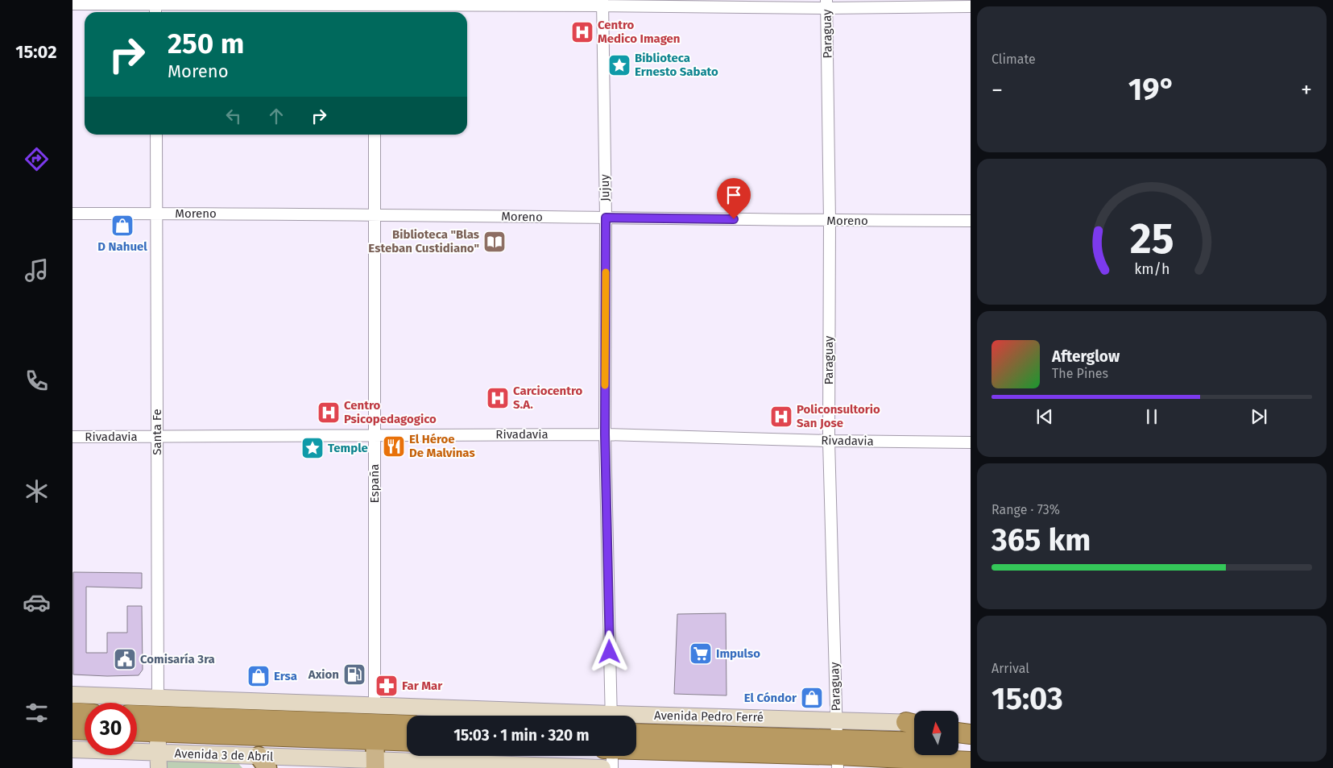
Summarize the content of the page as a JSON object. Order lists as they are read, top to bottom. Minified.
{"streets":{"highway":["Avenida Pedro Ferré","Avenida 3 de Abril"],"main road":["Santa Fe"],"street":["Paraguay","Jujuy","Moreno","Rivadavia","España"]},"crossings":[["Paraguay","Moreno"],["Paraguay","Rivadavia"],["Paraguay","Avenida Pedro Ferré"],["Jujuy","Moreno"],["Jujuy","Rivadavia"],["Moreno","Santa Fe"],["Moreno","España"],["Santa Fe","Rivadavia"],["Santa Fe","Avenida 3 de Abril"],["Rivadavia","España"],["España","Avenida Pedro Ferré"],["España","Avenida 3 de Abril"],["Avenida Pedro Ferré","Avenida 3 de Abril"]],"places":{"hospital":["Centro Medico Imagen","Carciocentro S.A.","Centro Psicopedagogico","Policonsultorio San Jose"],"place":["Biblioteca Ernesto Sabato","Temple"],"shop":["D Nahuel","Ersa","El Cóndor"],"library":["Biblioteca \"Blas Esteban Custidiano\""],"restaurant":["El Héroe De Malvinas"],"supermarket":["Impulso"],"public building":["Comisaría 3ra"],"fuel station":["Axion"],"pharmacy":["Far Mar"]},"north":"top","page":{"tabs":"15:02","tile":["Climate",["Range · 73%","365 km"],["Arrival","15:03"]],"turn":["250 m","Moreno"],"heat":["−","19°","+"],"song":["Afterglow","The Pines"],"limit":"30","trip":"15:03 · 1 min · 320 m","gauge":["25","km/h"]}}
